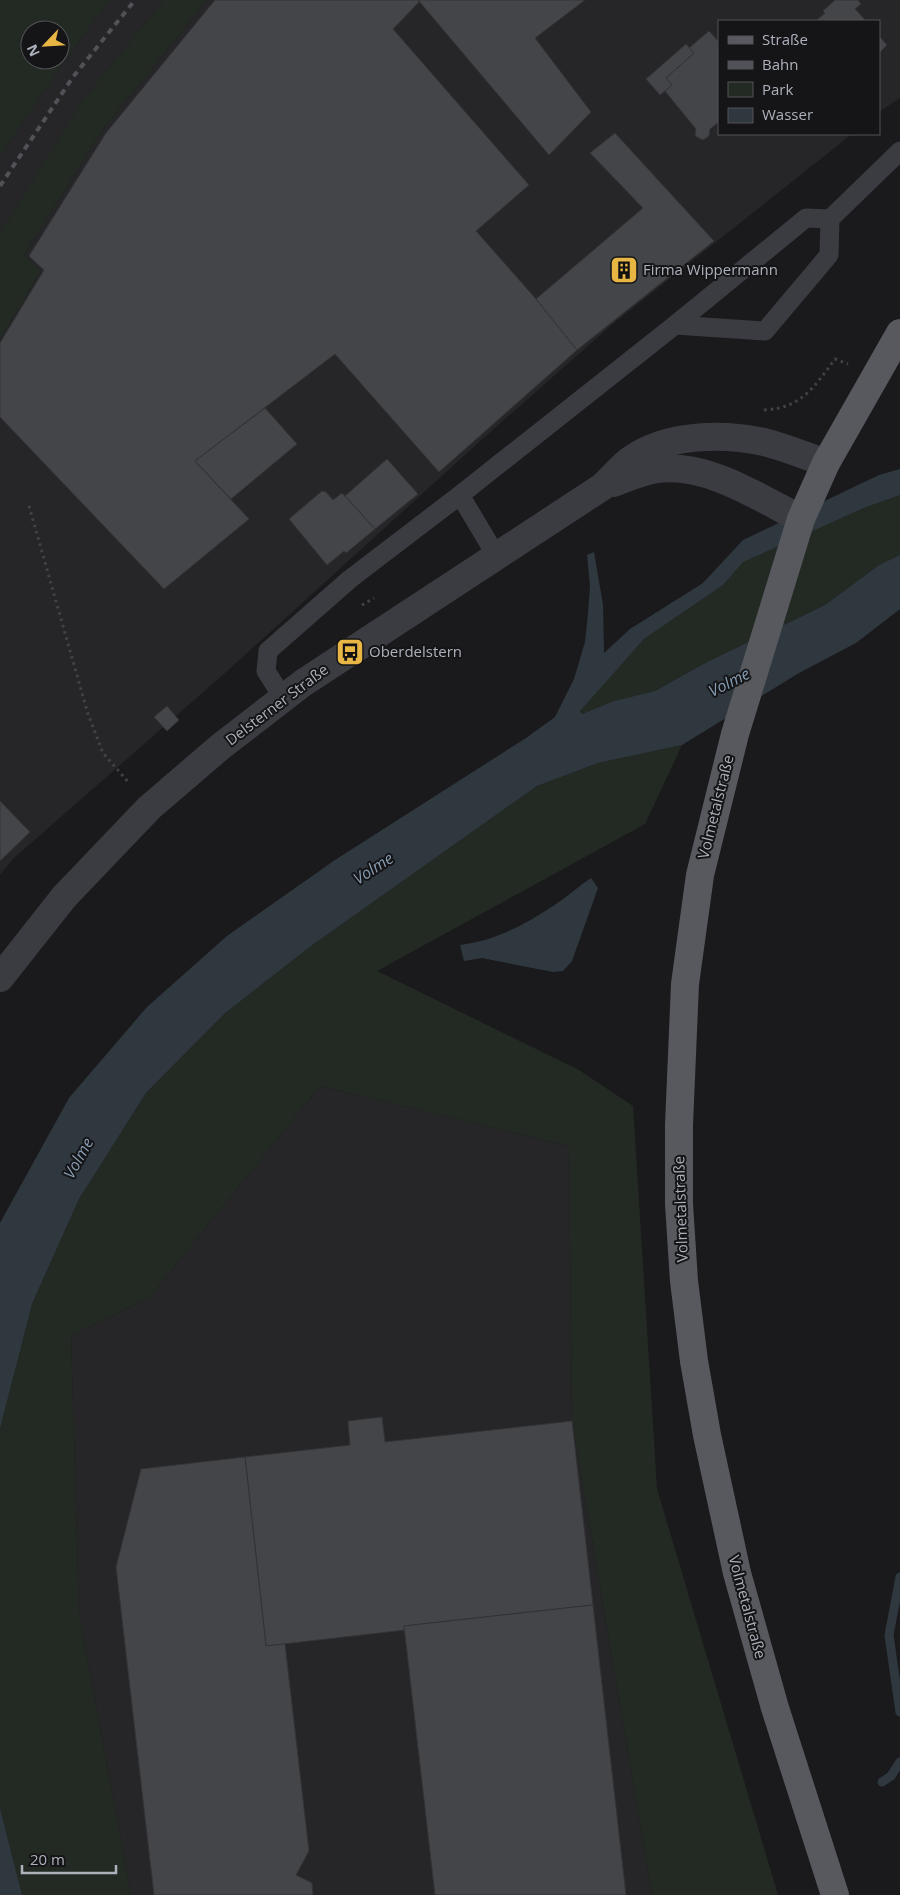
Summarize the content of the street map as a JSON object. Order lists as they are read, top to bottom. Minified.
{"streets":{"main road":["Volmetalstraße"],"street":["Delsterner Straße"]},"crossings":[["Delsterner Straße","Volmetalstraße"]],"water":["Volme"],"places":{"building":["Firma Wippermann"],"bus stop":["Oberdelstern"]},"legend":["Straße","Bahn","Park","Wasser"],"scale_bar":"20 m","north":"bottom left"}
